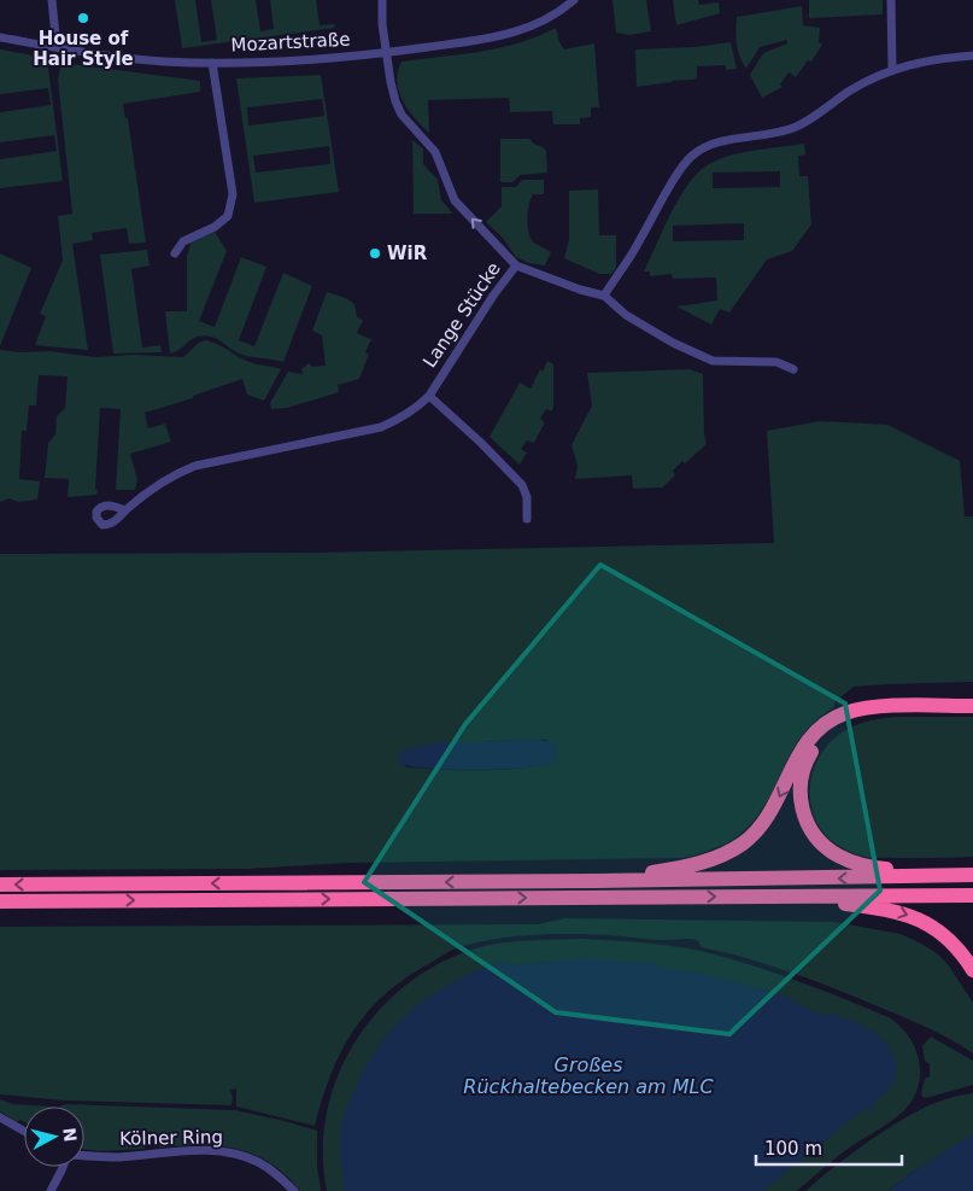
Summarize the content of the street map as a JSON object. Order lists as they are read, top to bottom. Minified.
{"streets":{"street":["Mozartstraße","Lange Stücke","Kölner Ring"]},"water":["Großes Rückhaltebecken am MLC"],"places":["House of Hair Style","WiR"],"scale_bar":"100 m","north":"right"}
